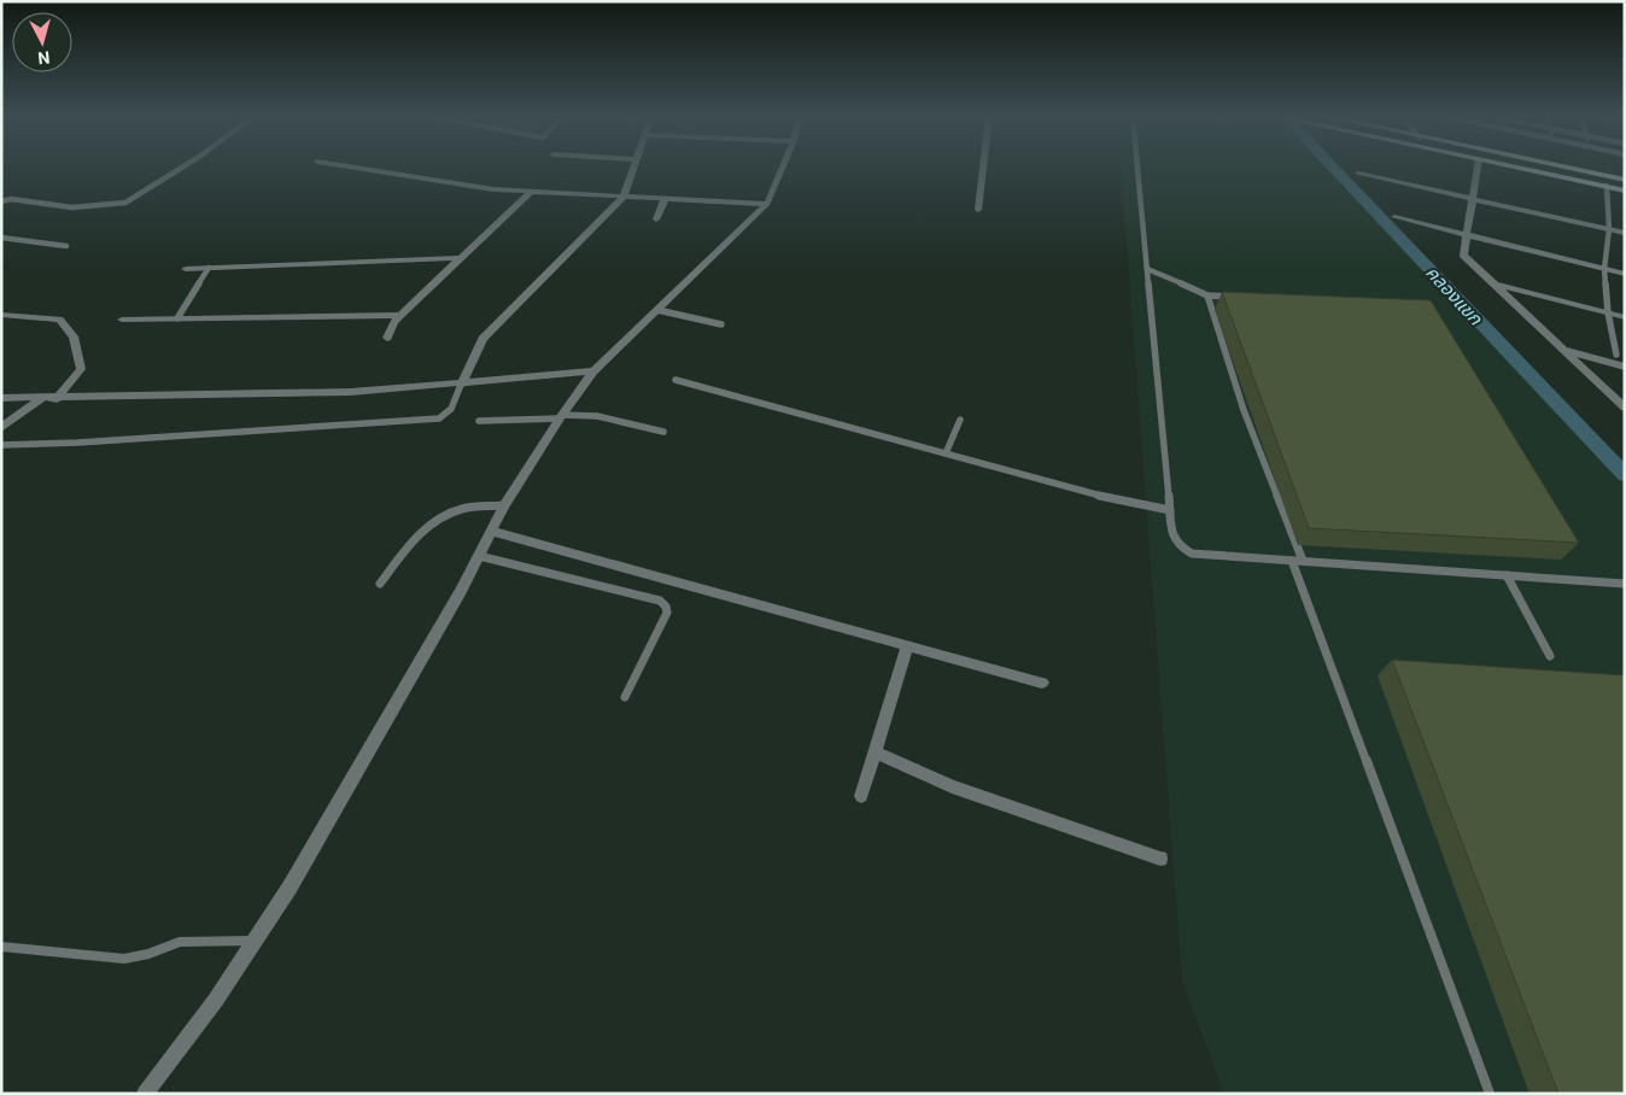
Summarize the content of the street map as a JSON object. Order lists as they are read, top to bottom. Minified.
{"water":["คลองแขก"],"north":"bottom"}
